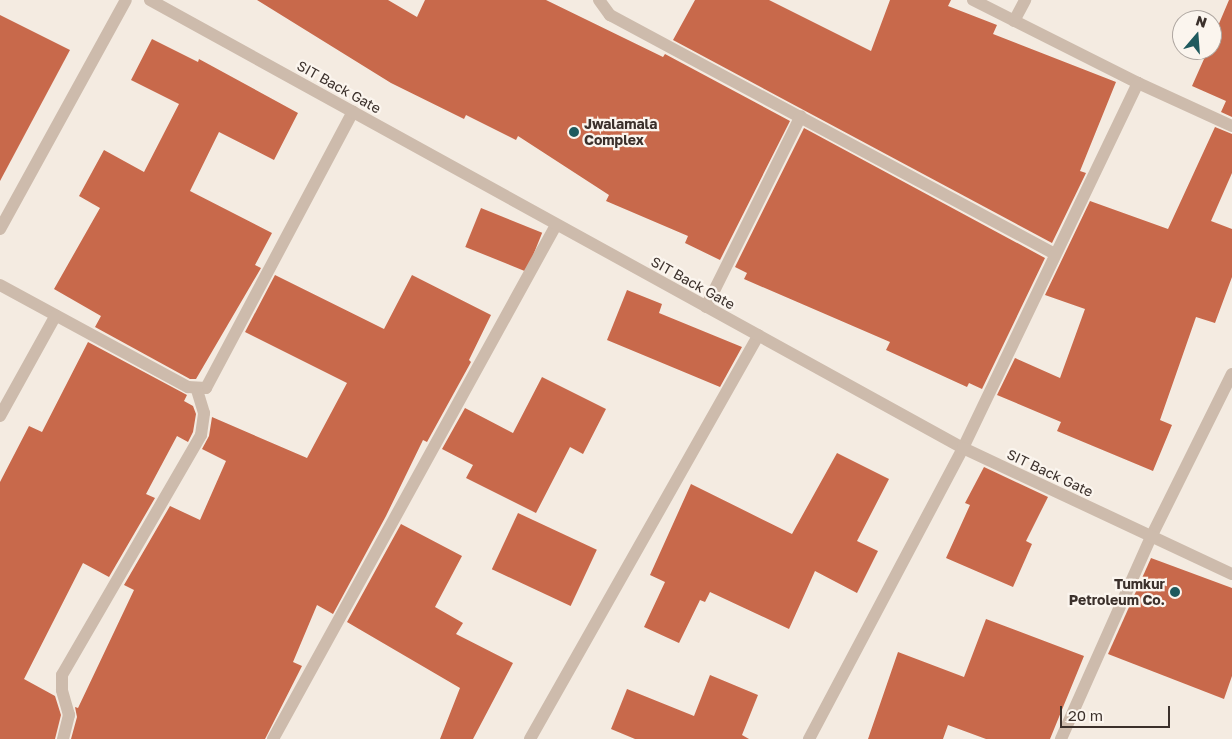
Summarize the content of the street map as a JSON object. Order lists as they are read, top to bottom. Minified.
{"streets":{"street":["SIT Back Gate"]},"places":["Jwalamala Complex","Tumkur Petroleum Co."],"scale_bar":"20 m","north":"top"}
